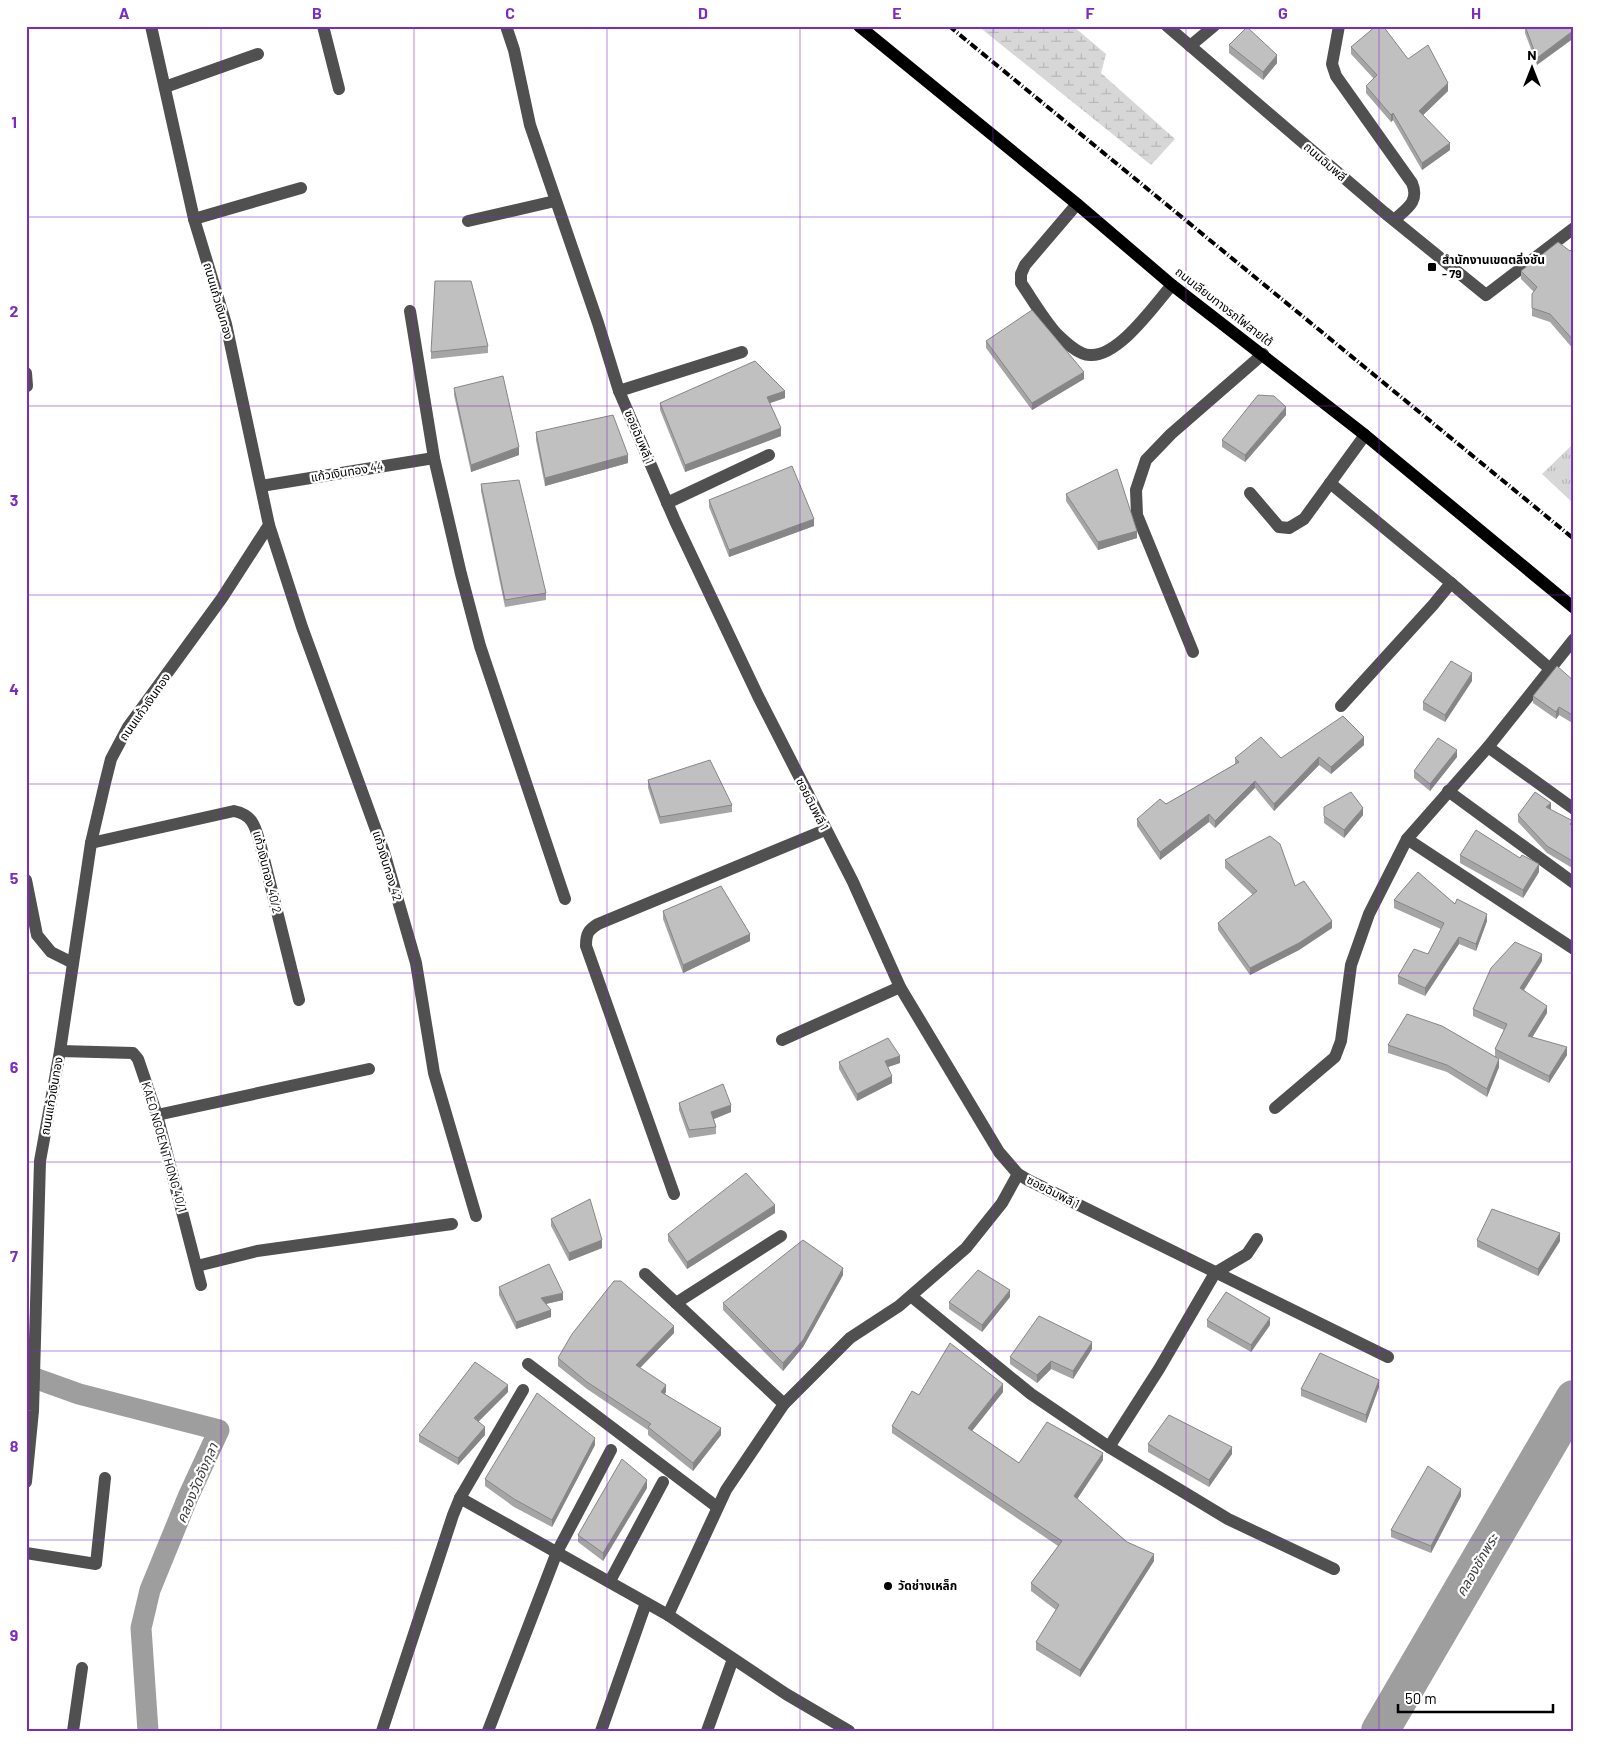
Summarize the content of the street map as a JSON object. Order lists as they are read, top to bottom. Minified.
{"streets":{"main road":["ถนนเลียบทางรถไฟสายใต้"],"street":["ถนนฉิมพลี","ถนนแก้วเงินทอง","ซอยฉิมพลี 1","แก้วเงินทอง 44","แก้วเงินทอง 42","แก้วเงินทอง 40/2","KAEO NGOEN THONG 40/1"]},"crossings":[["ถนนแก้วเงินทอง","แก้วเงินทอง 44"],["ถนนแก้วเงินทอง","แก้วเงินทอง 42"],["ถนนแก้วเงินทอง","แก้วเงินทอง 40/2"],["ถนนแก้วเงินทอง","KAEO NGOEN THONG 40/1"]],"water":["คลองวัดอังกุลา","คลองชักพระ"],"places":{"transit":["สำนักงานเขตตลิ่งชัน - 79"],"other":["วัดช่างเหล็ก"]},"scale_bar":"50 m","north":"top","grid":{"columns":["A","B","C","D","E","F","G","H"],"rows":["1","2","3","4","5","6","7","8","9"]}}
